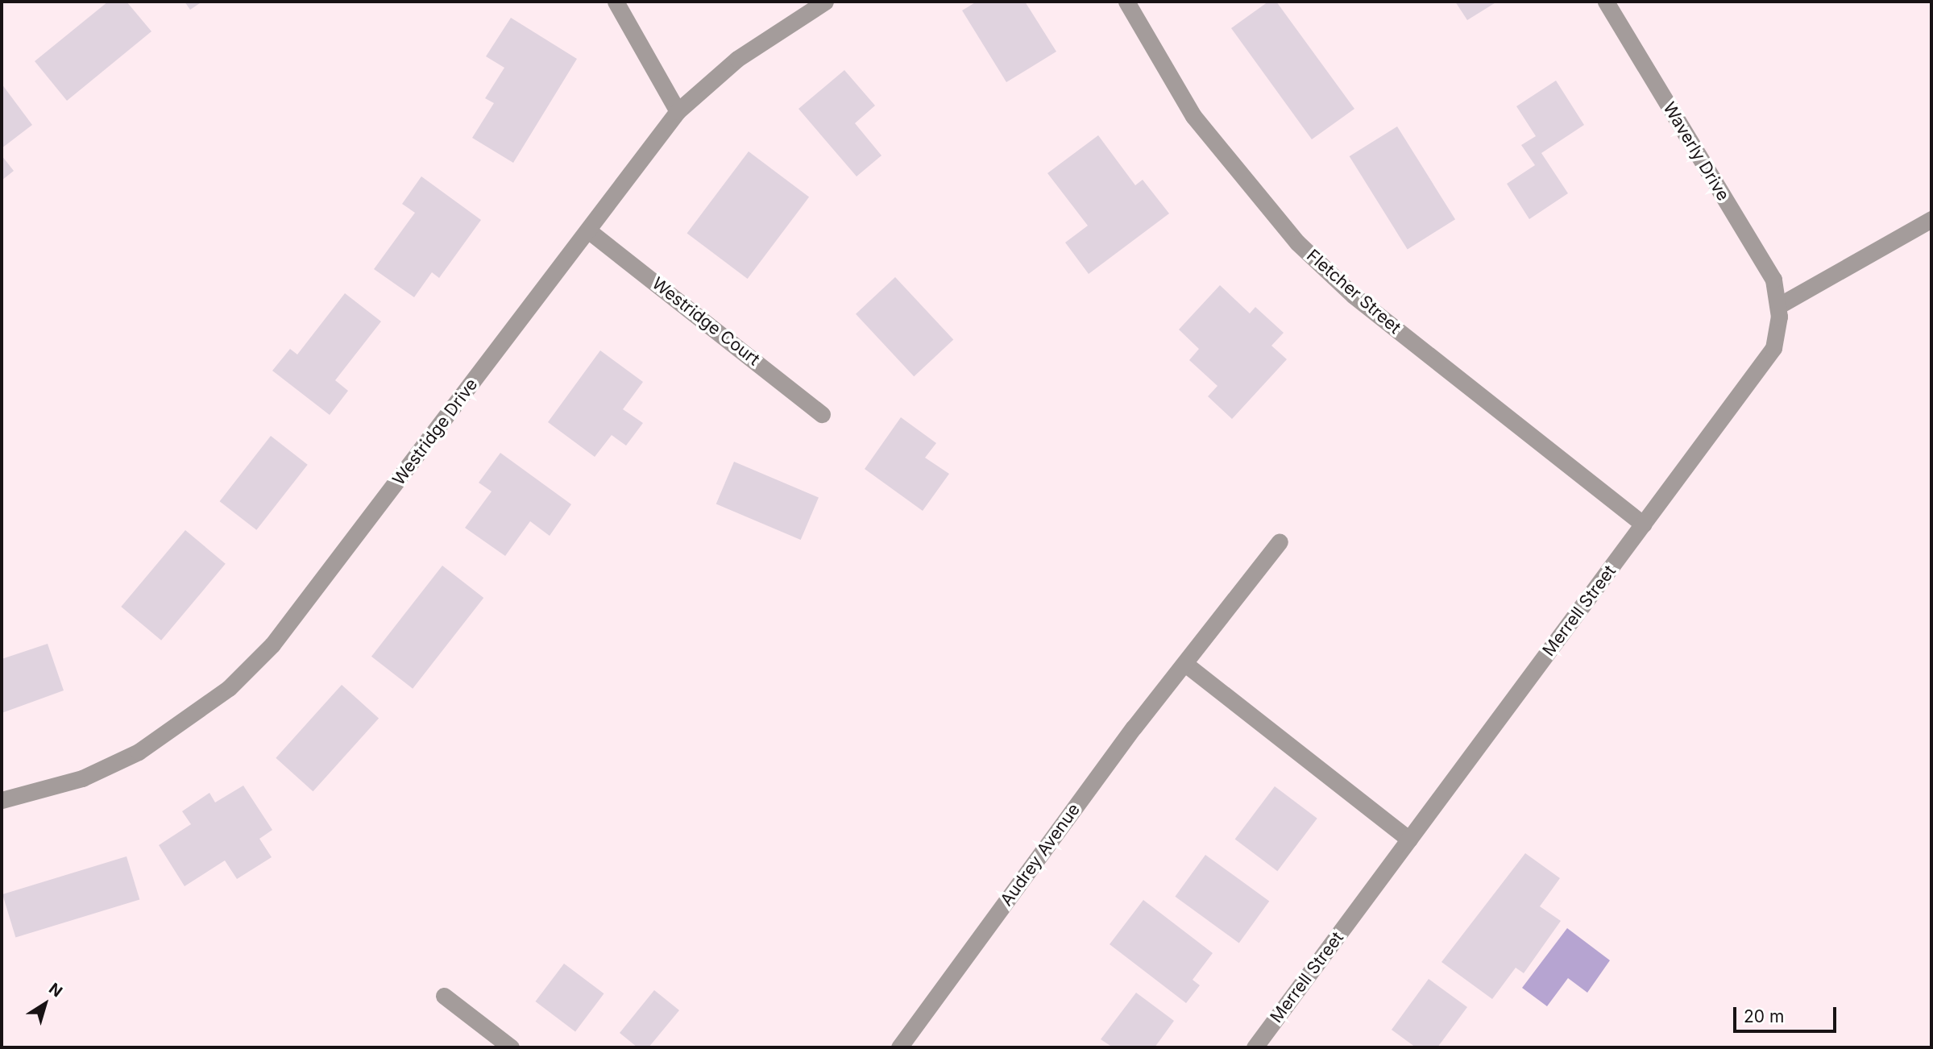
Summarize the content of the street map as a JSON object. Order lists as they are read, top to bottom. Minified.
{"streets":{"street":["Waverly Drive","Fletcher Street","Westridge Court","Westridge Drive","Merrell Street","Audrey Avenue"]},"crossings":[["Waverly Drive","Merrell Street"],["Fletcher Street","Merrell Street"],["Westridge Court","Westridge Drive"]],"scale_bar":"20 m","north":"top right"}
